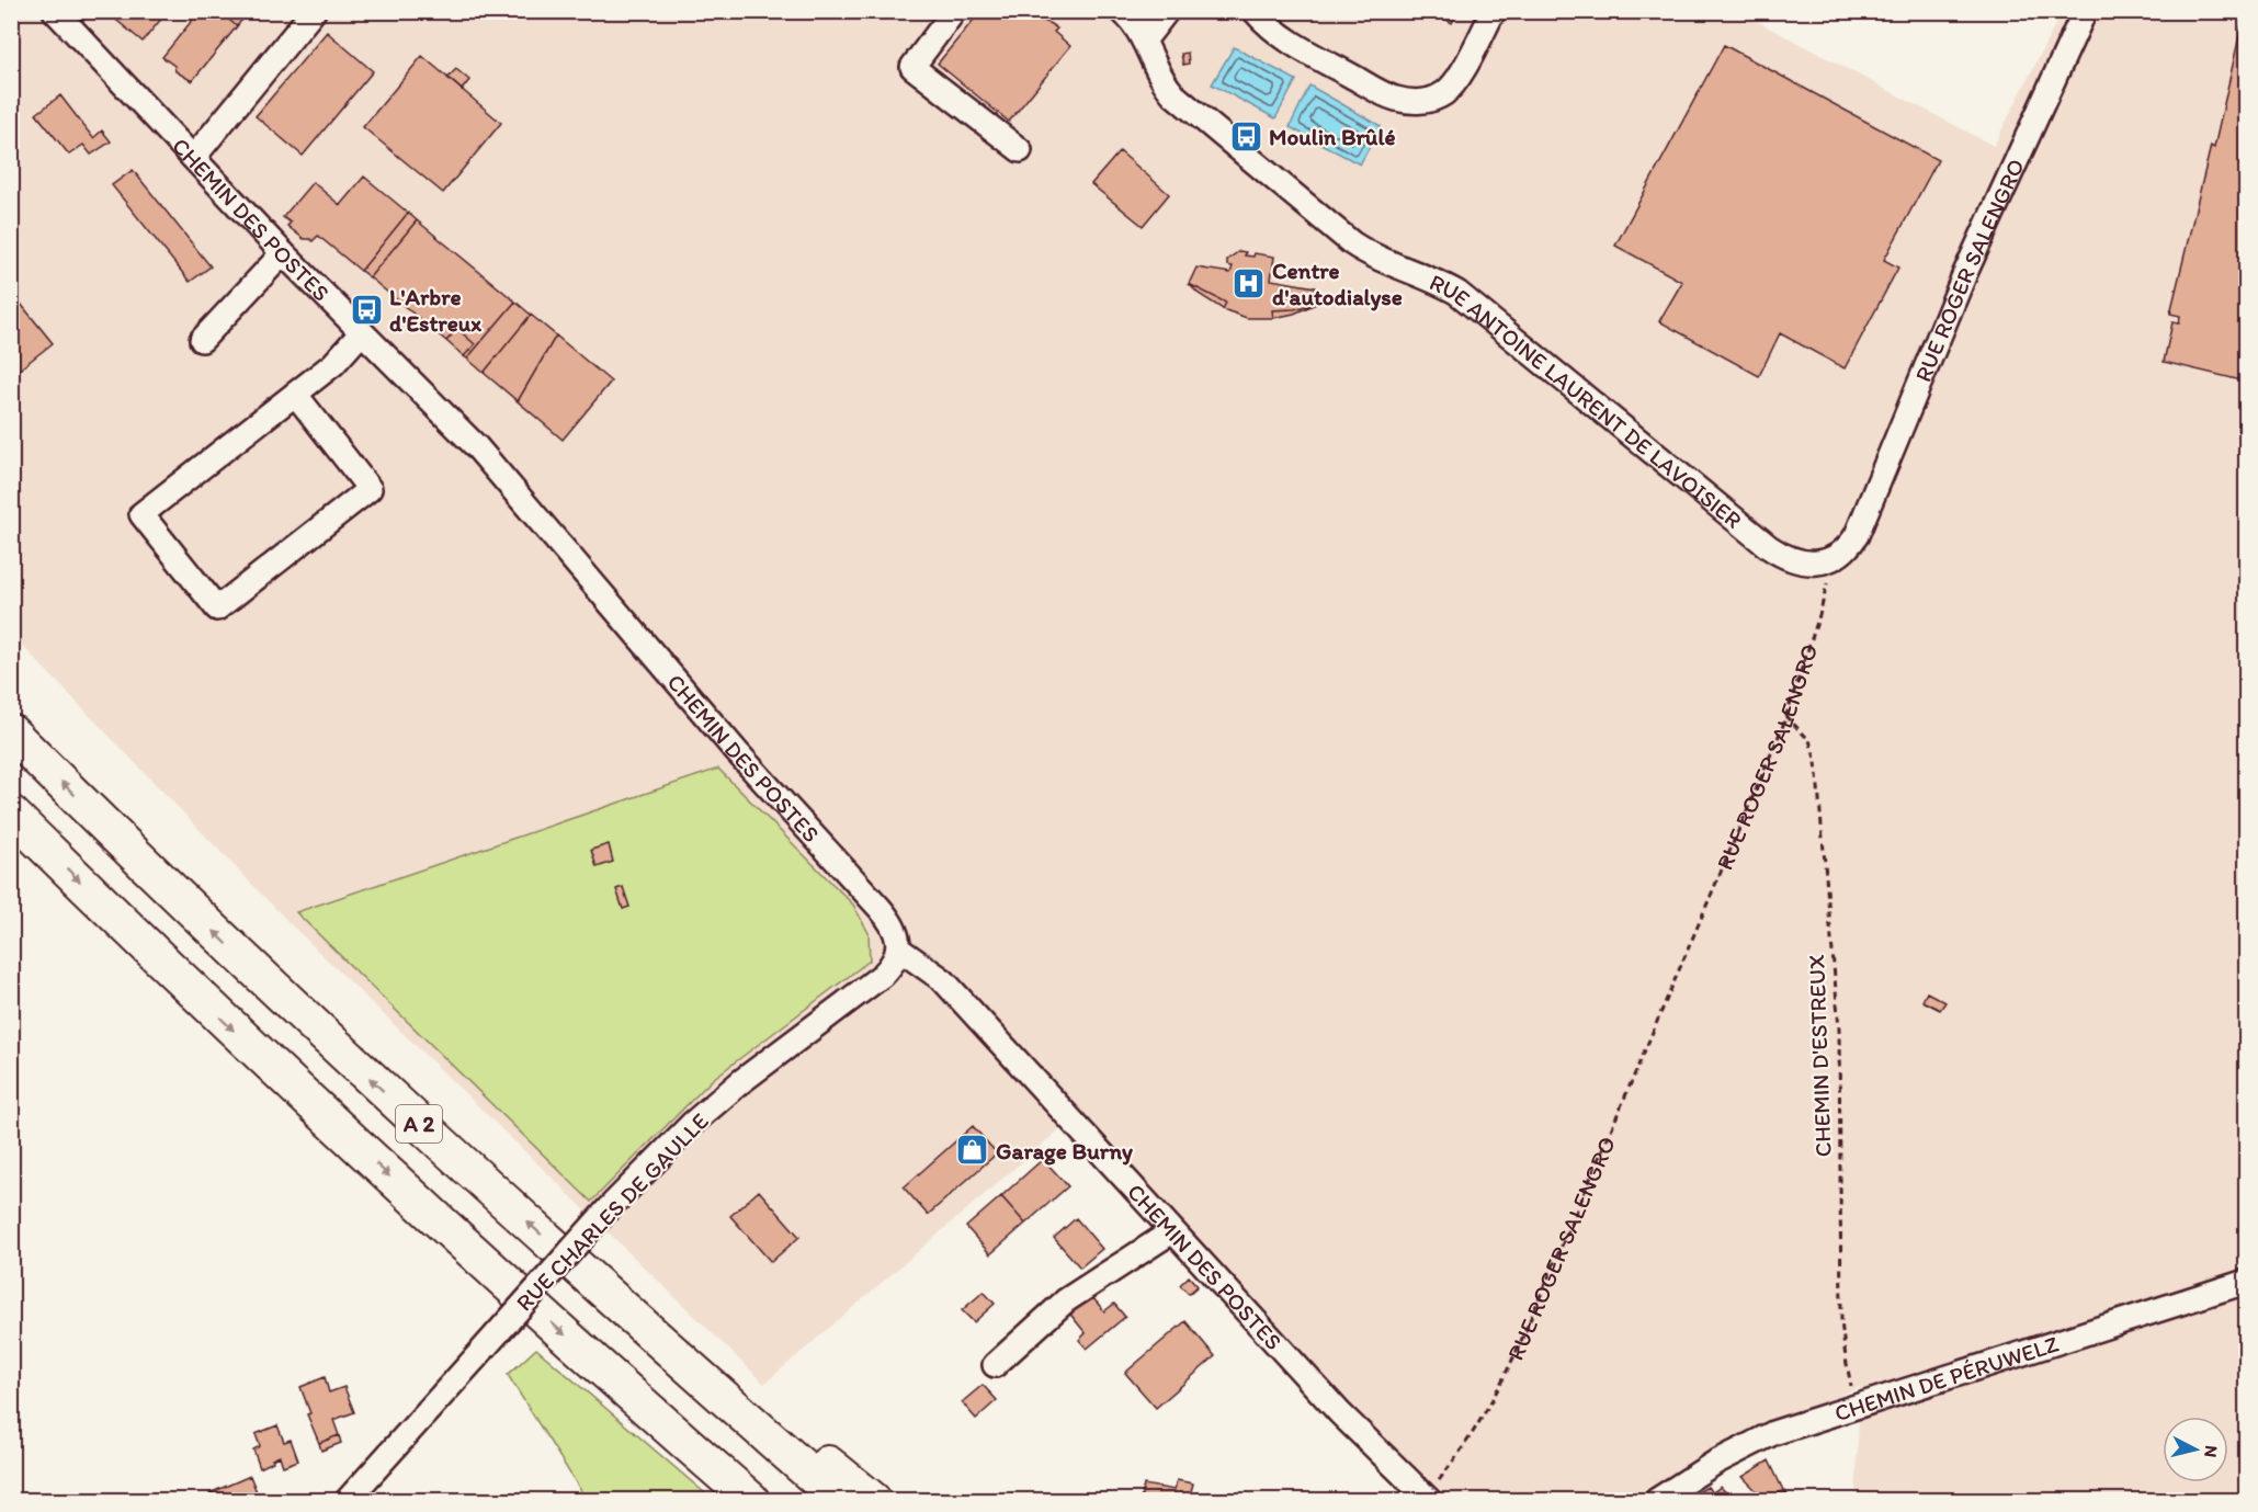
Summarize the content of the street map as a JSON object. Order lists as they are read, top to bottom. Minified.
{"streets":{"highway":["A 2"],"street":["CHEMIN DES POSTES","RUE ROGER SALENGRO","RUE ANTOINE LAURENT DE LAVOISIER","RUE CHARLES DE GAULLE","CHEMIN DE PÉRUWELZ"],"path":["CHEMIN D'ESTREUX"]},"crossings":[["CHEMIN DES POSTES","RUE ROGER SALENGRO"],["CHEMIN DES POSTES","RUE CHARLES DE GAULLE"],["RUE ROGER SALENGRO","RUE ANTOINE LAURENT DE LAVOISIER"],["RUE ROGER SALENGRO","CHEMIN D'ESTREUX"],["CHEMIN D'ESTREUX","CHEMIN DE PÉRUWELZ"]],"places":{"bus stop":["Moulin Brûlé","L'Arbre d'Estreux"],"hospital":["Centre d'autodialyse"],"shop":["Garage Burny"]},"north":"right"}
